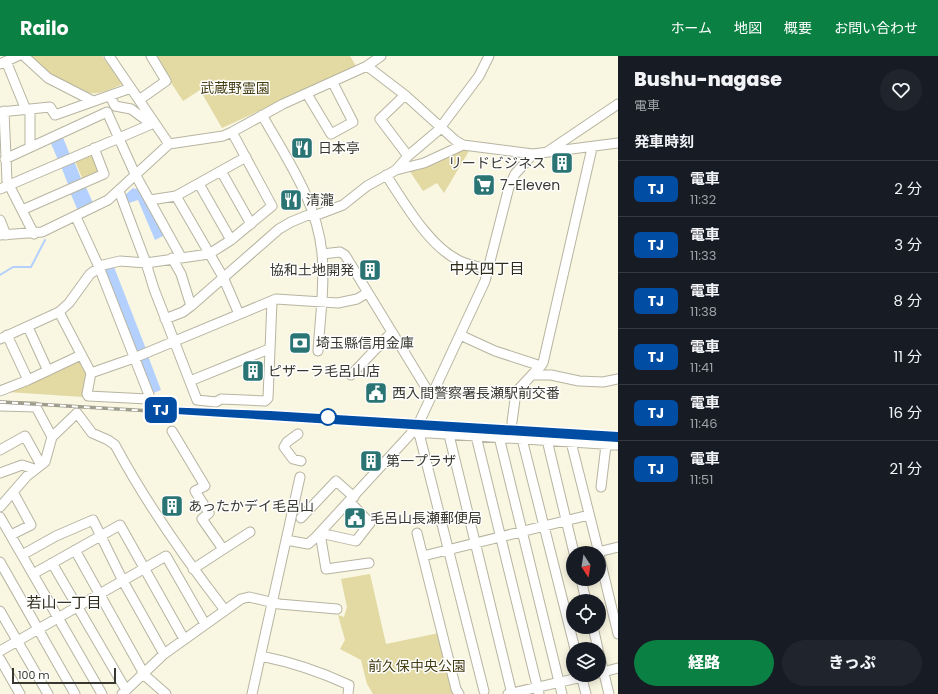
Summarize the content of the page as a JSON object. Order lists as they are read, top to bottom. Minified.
{"districts":["中央四丁目","若山一丁目"],"parks":["武蔵野霊園","前久保中央公園"],"places":{"restaurant":["日本亭","清瀧"],"building":["リードビジネス","協和土地開発","ピザーラ毛呂山店","第一プラザ","あったかデイ毛呂山"],"supermarket":["7-Eleven"],"bank":["埼玉縣信用金庫"],"public building":["西入間警察署長瀬駅前交番","毛呂山長瀬郵便局"]},"scale_bar":"100 m","north":"bottom","page":{"header":"Railo","nav":["ホーム","地図","概要","お問い合わせ"],"on_map":"TJ","heading":[["Bushu-nagase","電車"],"発車時刻"],"list":[{"mark":"TJ","name":"電車","note":"11:32","value":"2 分"},{"mark":"TJ","name":"電車","note":"11:33","value":"3 分"},{"mark":"TJ","name":"電車","note":"11:38","value":"8 分"},{"mark":"TJ","name":"電車","note":"11:41","value":"11 分"},{"mark":"TJ","name":"電車","note":"11:46","value":"16 分"},{"mark":"TJ","name":"電車","note":"11:51","value":"21 分"}],"buttons":["経路","きっぷ"],"scale":"100 m"}}
